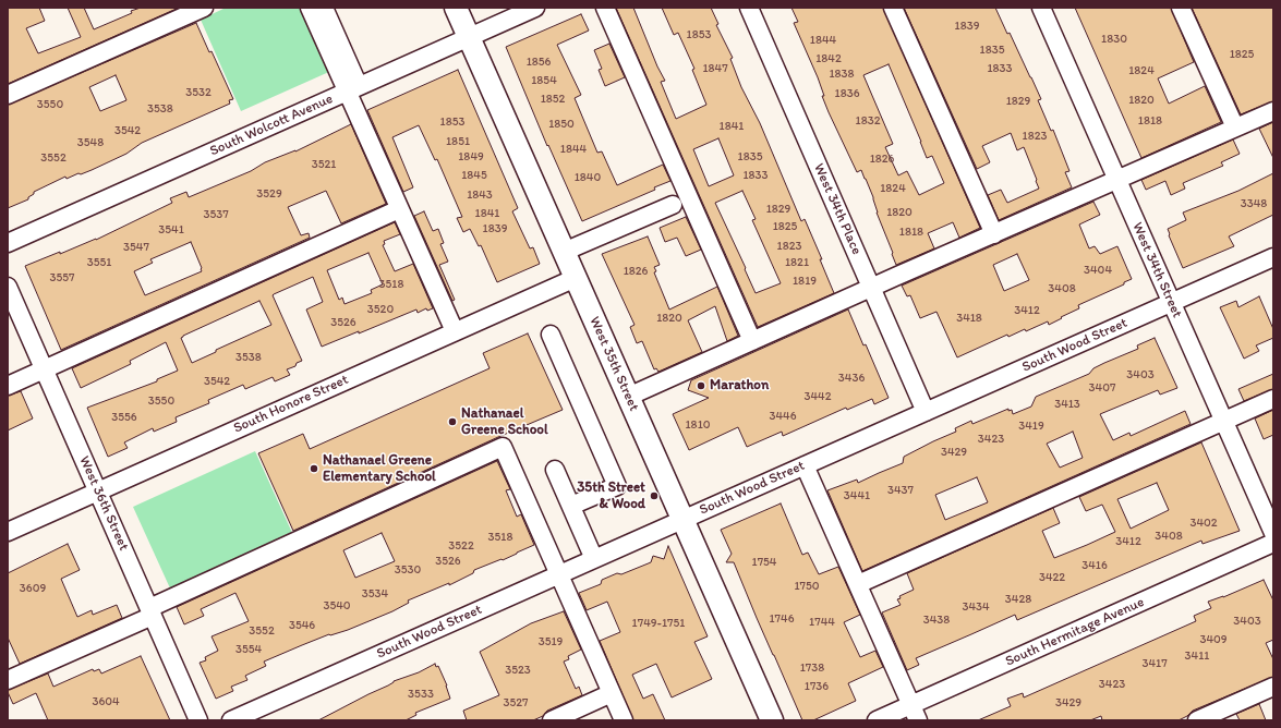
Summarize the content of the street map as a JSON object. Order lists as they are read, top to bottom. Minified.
{"streets":{"main road":["West 35th Street"],"street":["South Wolcott Avenue","West 34th Place","West 34th Street","South Wood Street","South Honore Street","West 36th Street","South Hermitage Avenue"]},"crossings":[["South Wolcott Avenue","West 35th Street"],["West 34th Place","South Wood Street"],["West 34th Street","South Wood Street"],["South Wood Street","West 35th Street"],["West 35th Street","South Honore Street"],["South Honore Street","West 36th Street"]],"places":["Marathon","Nathanael Greene School","Nathanael Greene Elementary School","35th Street & Wood"],"house_numbers":["1839","1853","1830","1844","1835","1825","1842","1856","1847","1833","1824","1838","1854","3532","1836","1852","1820","1829","3550","3538","1832","1818","1853","1850","1841","3542","1823","1851","3548","1844","1849","1835","3552","1826","3521","1845","1833","1840","1824","3529","1843","3348","1829","1820","1841","3537","1825","1839","3541","1818","1823","3547","3551","1821","3404","1826","3557","1819","3518","3408","3520","3412","1820","3418","3526","3538","3403","3436","3542","3407","3442","3550","3413","3446","3556","1810","3419","3423","3429","3437","3441","3402","3408","3518","3412","3522","3526","1754","3416","3530","3422","1750","3609","3534","3428","3540","3434","1746","3438","3403","1744","1749-1751","3546","3552","3409","3519","3554","3411","3417","1738","3523","3423","1736","3533","3604","3527","3429"]}
